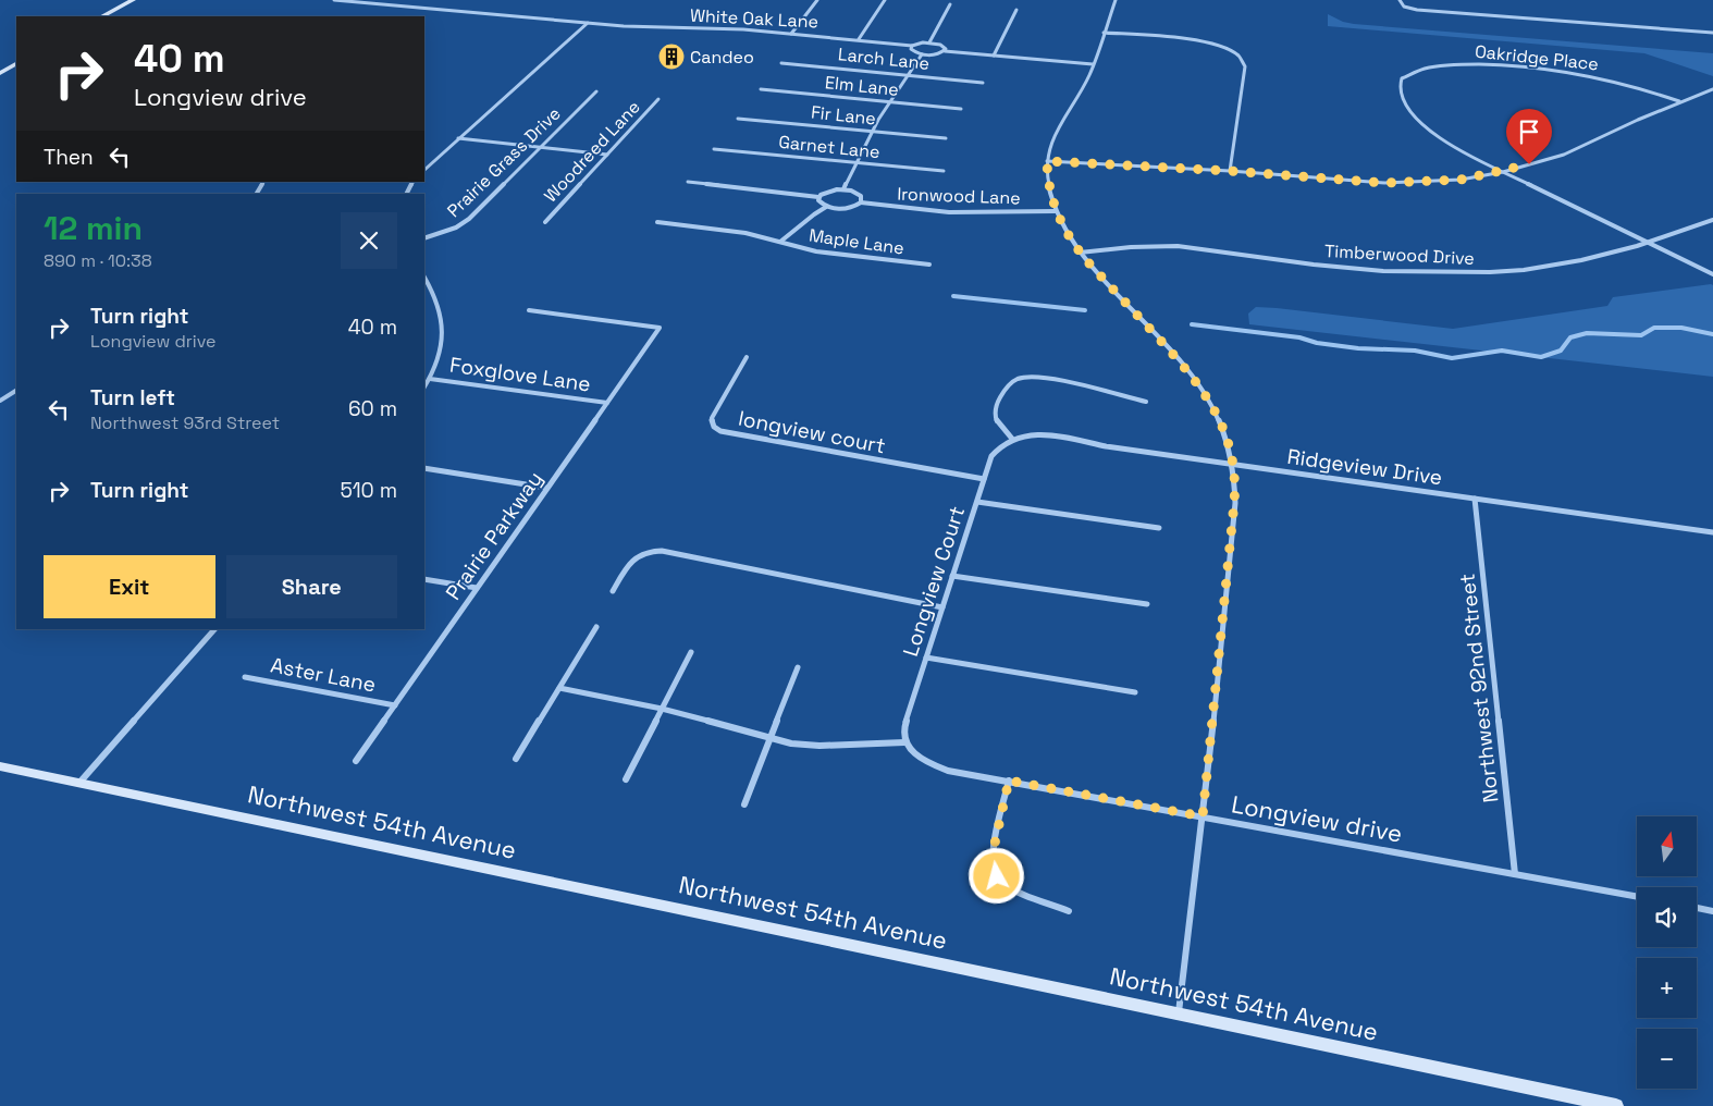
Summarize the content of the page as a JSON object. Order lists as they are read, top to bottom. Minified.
{"streets":{"street":["White Oak Lane","Oakridge Place","Larch Lane","Elm Lane","Fir Lane","Garnet Lane","Woodreed Lane","Prairie Grass Drive","Ironwood Lane","Maple Lane","Timberwood Drive","Foxglove Lane","longview court","Ridgeview Drive","Prairie Parkway","Longview Court","Aster Lane","Northwest 92nd Street","Longview drive","Northwest 54th Avenue"]},"crossings":[["Ironwood Lane","Maple Lane"],["Foxglove Lane","Prairie Parkway"],["longview court","Longview Court"],["Ridgeview Drive","Longview Court"],["Ridgeview Drive","Northwest 92nd Street"],["Prairie Parkway","Aster Lane"],["Longview Court","Longview drive"],["Northwest 92nd Street","Longview drive"]],"places":{"building":["Candeo"]},"north":"top","page":{"turn":["40 m","Longview drive"],"then":"Then","heading":["12 min","890 m · 10:38"],"list":[{"name":"Turn right","note":"Longview drive","value":"40 m"},{"name":"Turn left","note":"Northwest 93rd Street","value":"60 m"},{"name":"Turn right","value":"510 m"}],"buttons":["Exit","Share"],"map_buttons":["+","−"]}}
